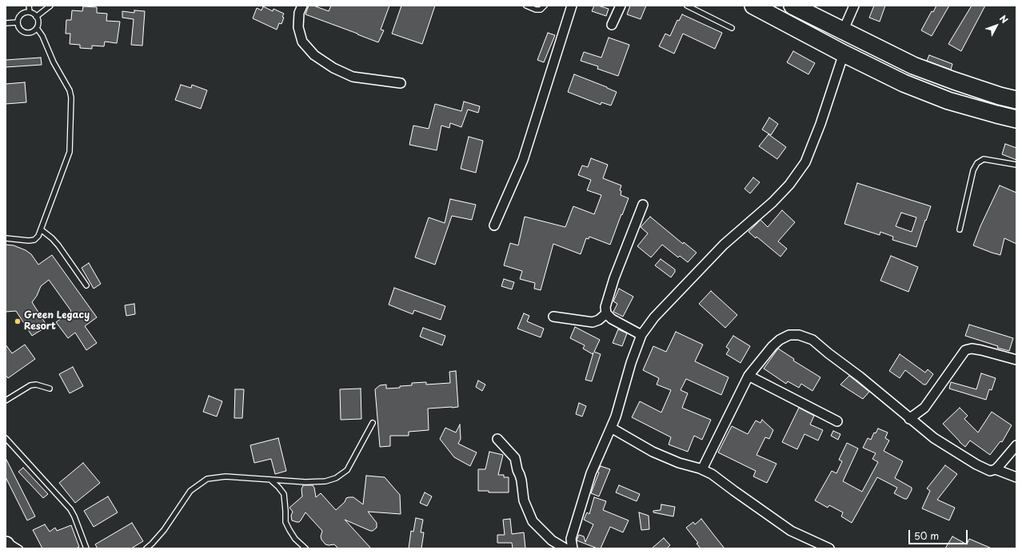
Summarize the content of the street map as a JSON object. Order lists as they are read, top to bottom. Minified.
{"places":["Green Legacy Resort"],"scale_bar":"50 m","north":"top right"}
